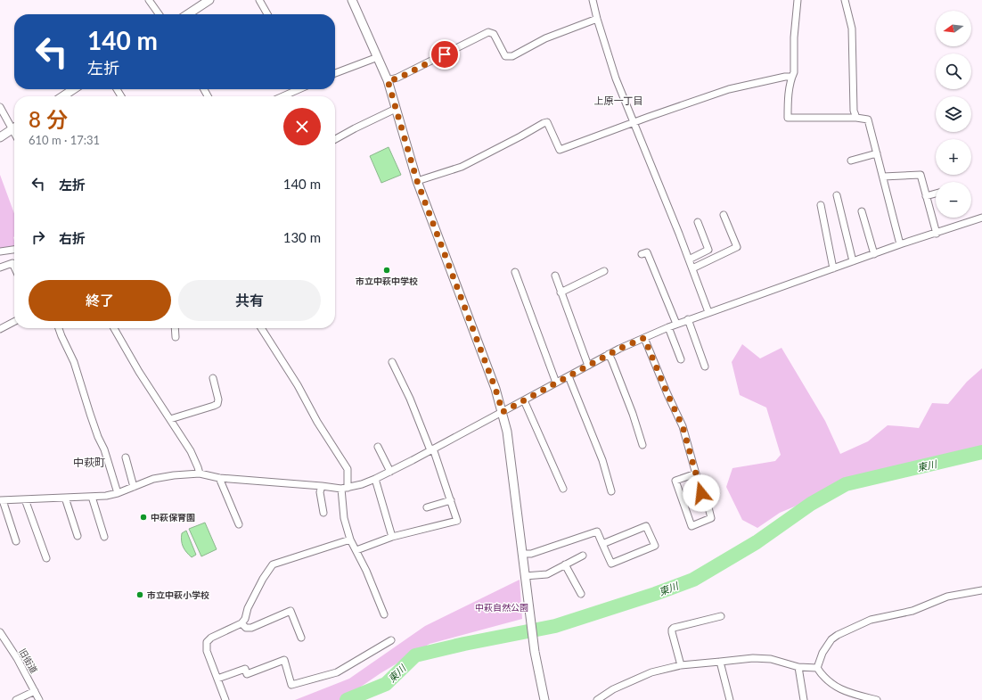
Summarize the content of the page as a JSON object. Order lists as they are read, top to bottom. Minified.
{"streets":{"street":["旧街道"]},"districts":["上原一丁目","中萩町"],"water":["東川"],"parks":["中萩自然公園"],"places":["市立中萩中学校","中萩保育園","市立中萩小学校"],"north":"left","page":{"map_buttons":["+","−"],"turn":["140 m","左折"],"heading":["8 分","610 m · 17:31"],"list":[{"name":"左折","value":"140 m"},{"name":"右折","value":"130 m"}],"buttons":["終了","共有"]}}
